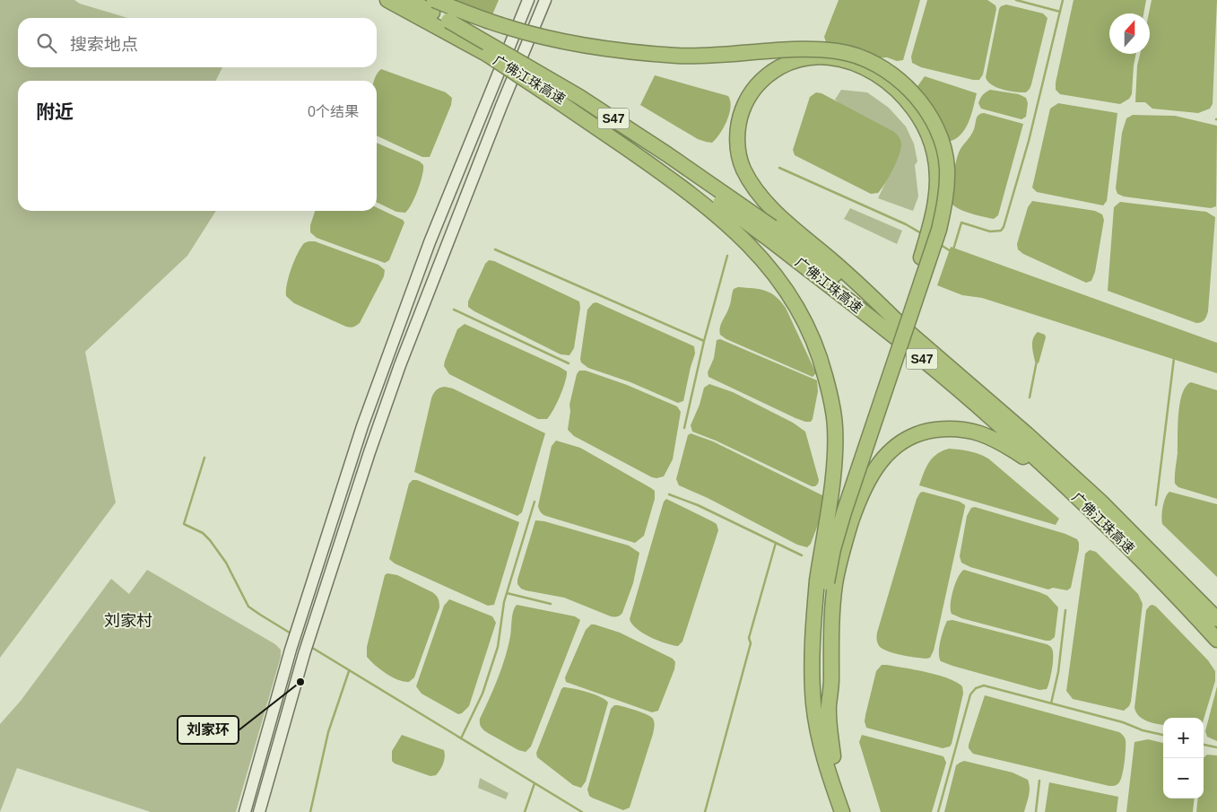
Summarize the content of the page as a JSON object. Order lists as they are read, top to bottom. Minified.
{"streets":{"highway":["广佛江珠高速","S47"]},"districts":["刘家村"],"places":["刘家环"],"north":"top","page":{"search":"搜索地点","heading":["附近","0个结果"],"map_buttons":["+","−"]}}
